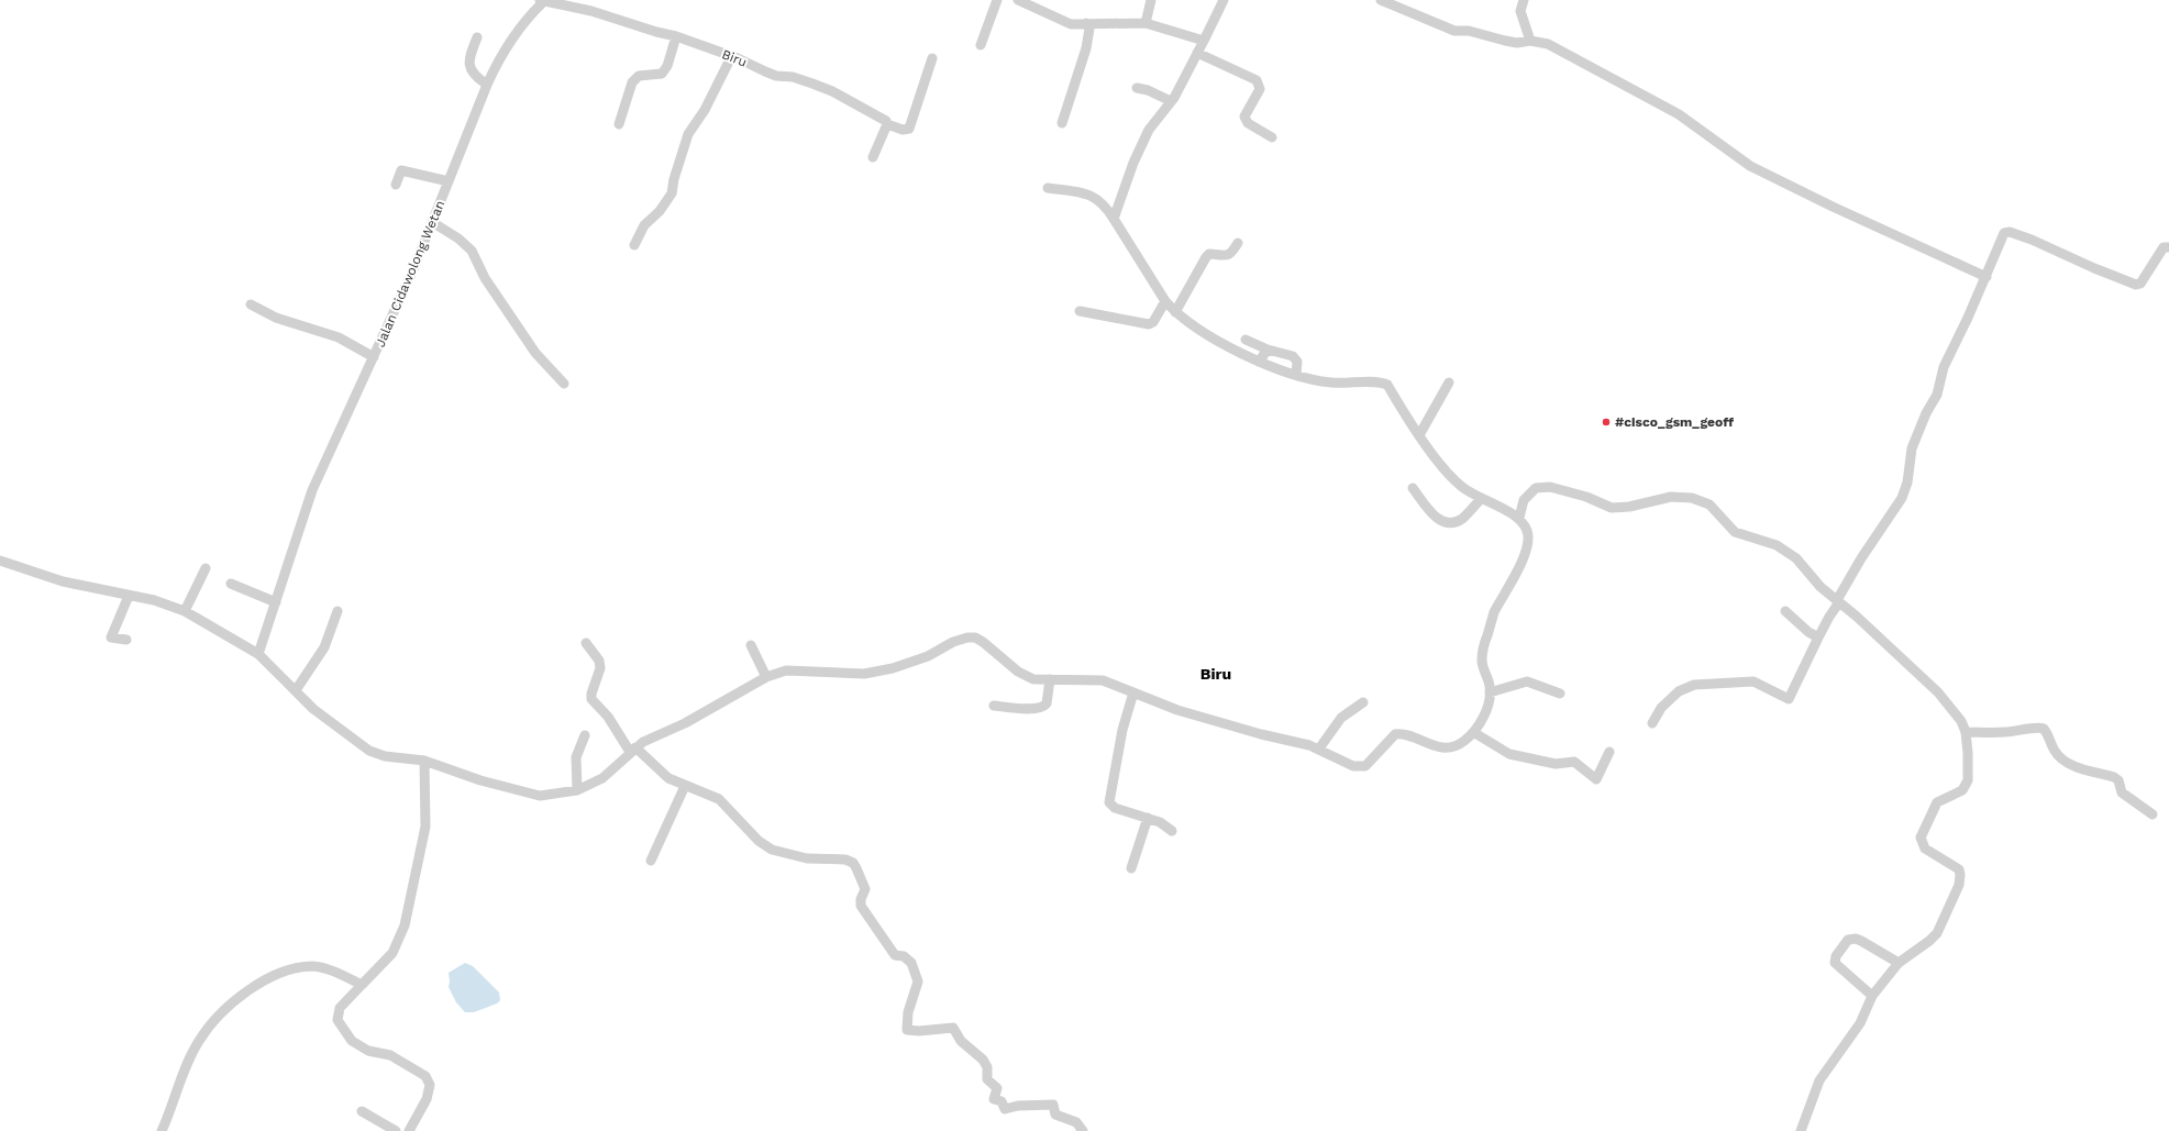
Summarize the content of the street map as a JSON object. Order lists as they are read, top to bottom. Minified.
{"streets":{"street":["Biru","Jalan Cidawolong Wetan"]},"crossings":[["Biru","Jalan Cidawolong Wetan"]],"districts":["Biru"],"places":["#cisco_gsm_geoff"]}
